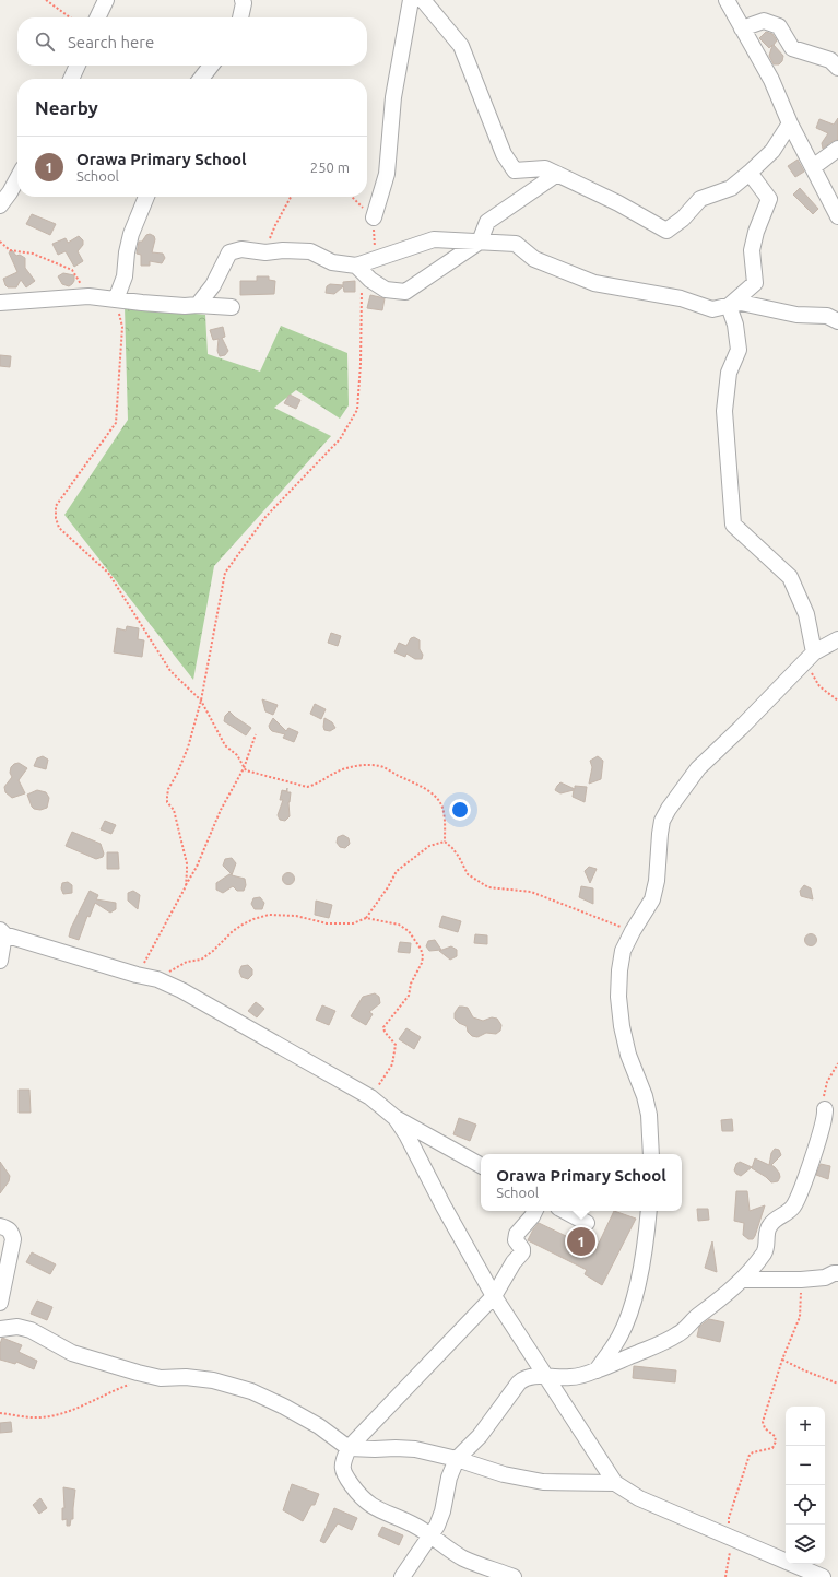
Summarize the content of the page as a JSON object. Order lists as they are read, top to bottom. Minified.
{"page":{"search":"Search here","heading":"Nearby","list":[{"mark":"1","name":"Orawa Primary School","note":"School","value":"250 m"}],"popup":["Orawa Primary School","School"],"pins":"1","map_buttons":["+","−"]}}
